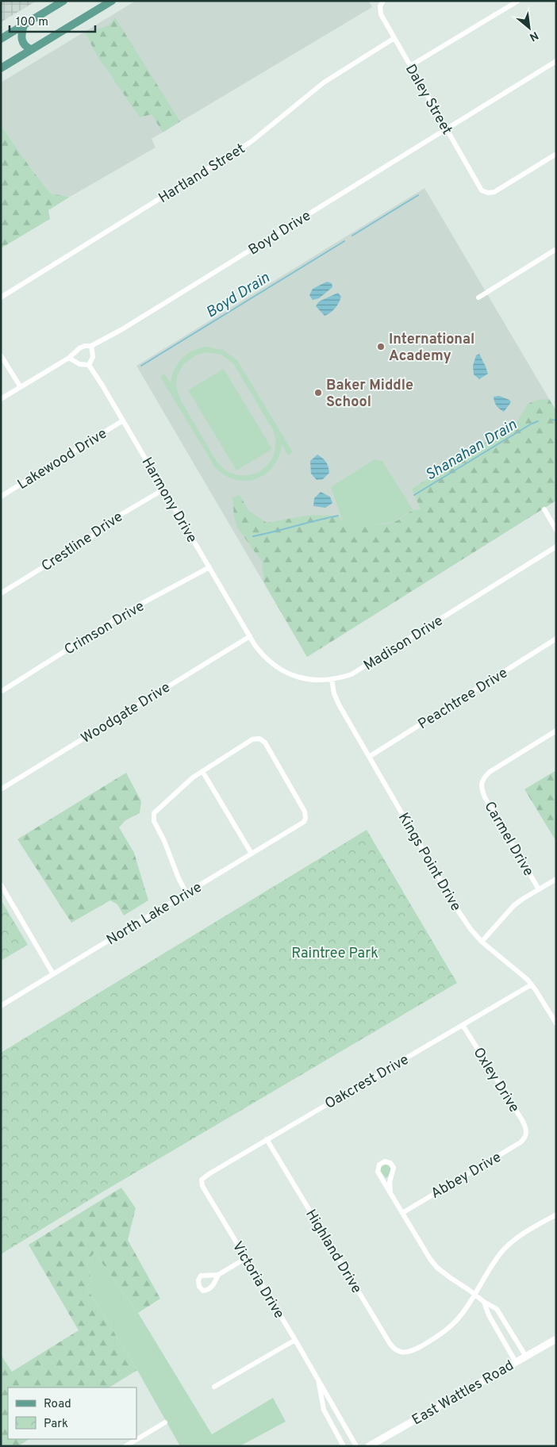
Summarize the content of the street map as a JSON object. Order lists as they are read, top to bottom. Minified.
{"streets":{"main road":["East Wattles Road"],"street":["Daley Street","Hartland Street","Boyd Drive","Lakewood Drive","Harmony Drive","Crestline Drive","Crimson Drive","Madison Drive","Peachtree Drive","Woodgate Drive","Carmel Drive","Kings Point Drive","North Lake Drive","Oxley Drive","Oakcrest Drive","Abbey Drive","Highland Drive","Victoria Drive"]},"crossings":[["Daley Street","Hartland Street"],["Daley Street","Boyd Drive"],["Lakewood Drive","Harmony Drive"],["Harmony Drive","Crestline Drive"],["Harmony Drive","Crimson Drive"],["Harmony Drive","Madison Drive"],["Harmony Drive","Woodgate Drive"],["Madison Drive","Woodgate Drive"],["Madison Drive","Kings Point Drive"],["Peachtree Drive","Kings Point Drive"],["Kings Point Drive","Oakcrest Drive"],["Oxley Drive","Oakcrest Drive"],["Oxley Drive","Abbey Drive"],["Oakcrest Drive","Highland Drive"],["Oakcrest Drive","Victoria Drive"]],"water":["Boyd Drain","Shanahan Drain"],"parks":["Raintree Park"],"places":["International Academy","Baker Middle School"],"legend":["Road","Park"],"scale_bar":"100 m","north":"bottom right"}
